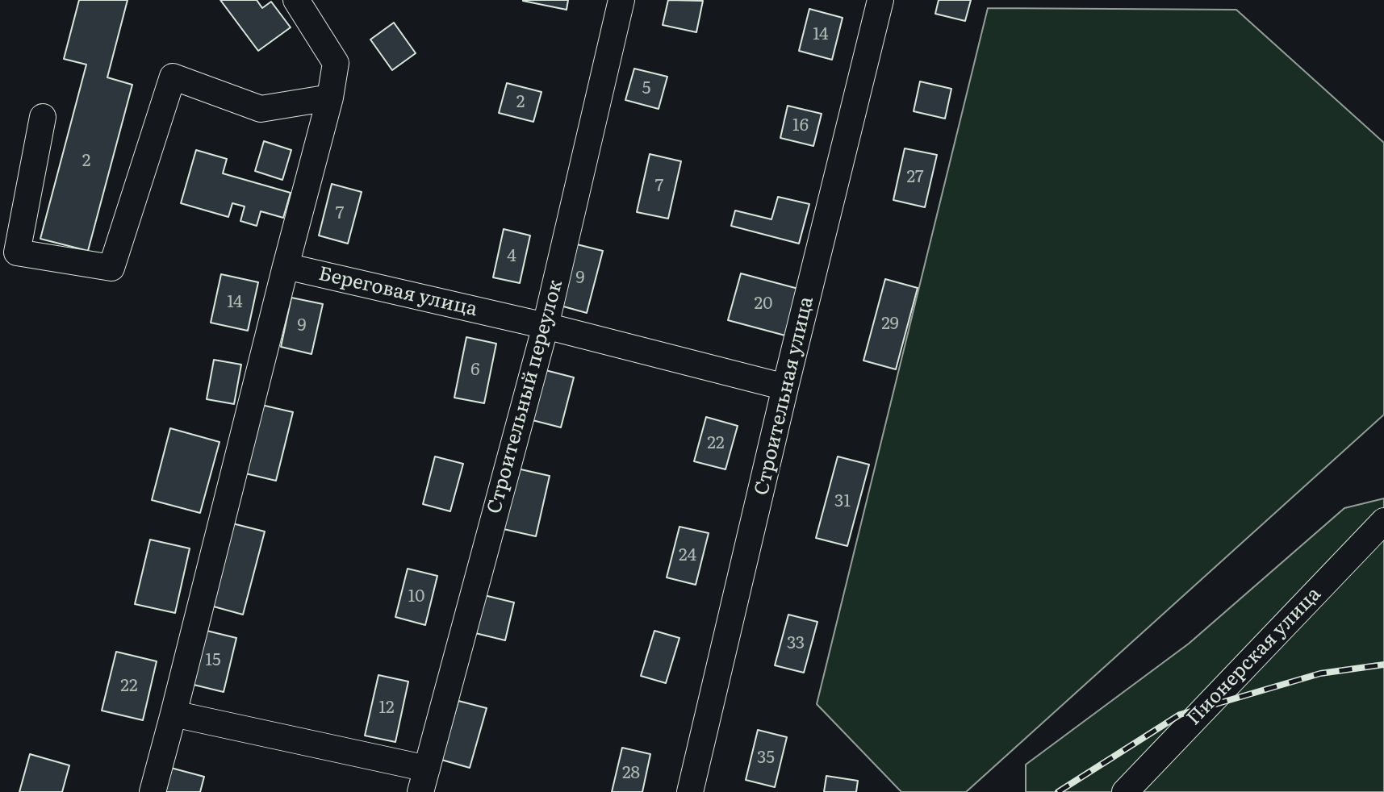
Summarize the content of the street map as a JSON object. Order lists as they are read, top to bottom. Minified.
{"streets":{"street":["Береговая улица","Строительная улица","Строительный переулок","Пионерская улица"]},"crossings":[["Береговая улица","Строительная улица"],["Береговая улица","Строительный переулок"]],"house_numbers":["14","5","2","16","2","27","7","7","4","9","14","20","29","9","6","22","31","24","10","33","15","22","12","35","28"]}
